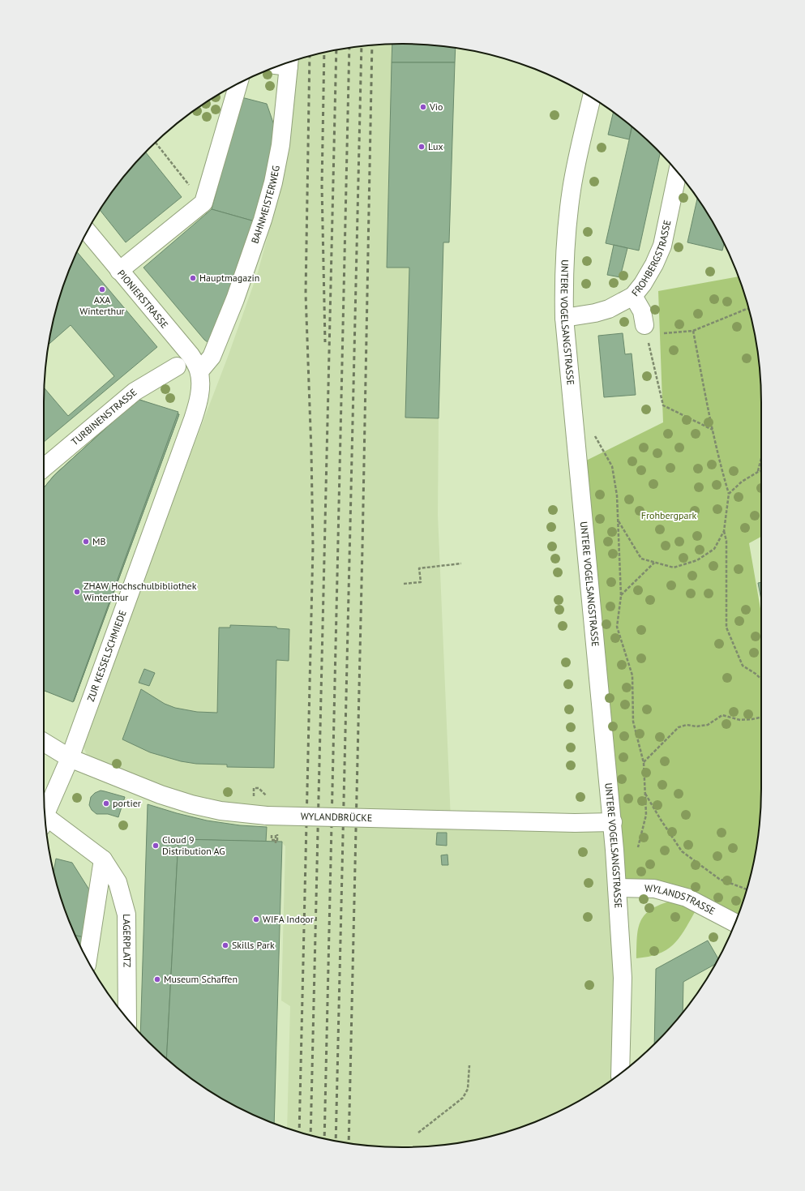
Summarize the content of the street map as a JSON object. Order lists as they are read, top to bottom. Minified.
{"streets":{"street":["BAHNMEISTERWEG","FROHBERGSTRASSE","PIONIERSTRASSE","UNTERE VOGELSANGSTRASSE","TURBINENSTRASSE","ZUR KESSELSCHMIEDE","WYLANDBRÜCKE","WYLANDSTRASSE","LAGERPLATZ"]},"crossings":[["BAHNMEISTERWEG","PIONIERSTRASSE"],["BAHNMEISTERWEG","ZUR KESSELSCHMIEDE"],["FROHBERGSTRASSE","UNTERE VOGELSANGSTRASSE"],["PIONIERSTRASSE","ZUR KESSELSCHMIEDE"],["UNTERE VOGELSANGSTRASSE","WYLANDBRÜCKE"],["UNTERE VOGELSANGSTRASSE","WYLANDSTRASSE"],["ZUR KESSELSCHMIEDE","WYLANDBRÜCKE"]],"parks":["Frohbergpark"],"places":["Vio","Lux","Hauptmagazin","AXA Winterthur","MB","ZHAW Hochschulbibliothek Winterthur","portier","Cloud 9 Distribution AG","WIFA Indoor","Skills Park","Museum Schaffen"]}
